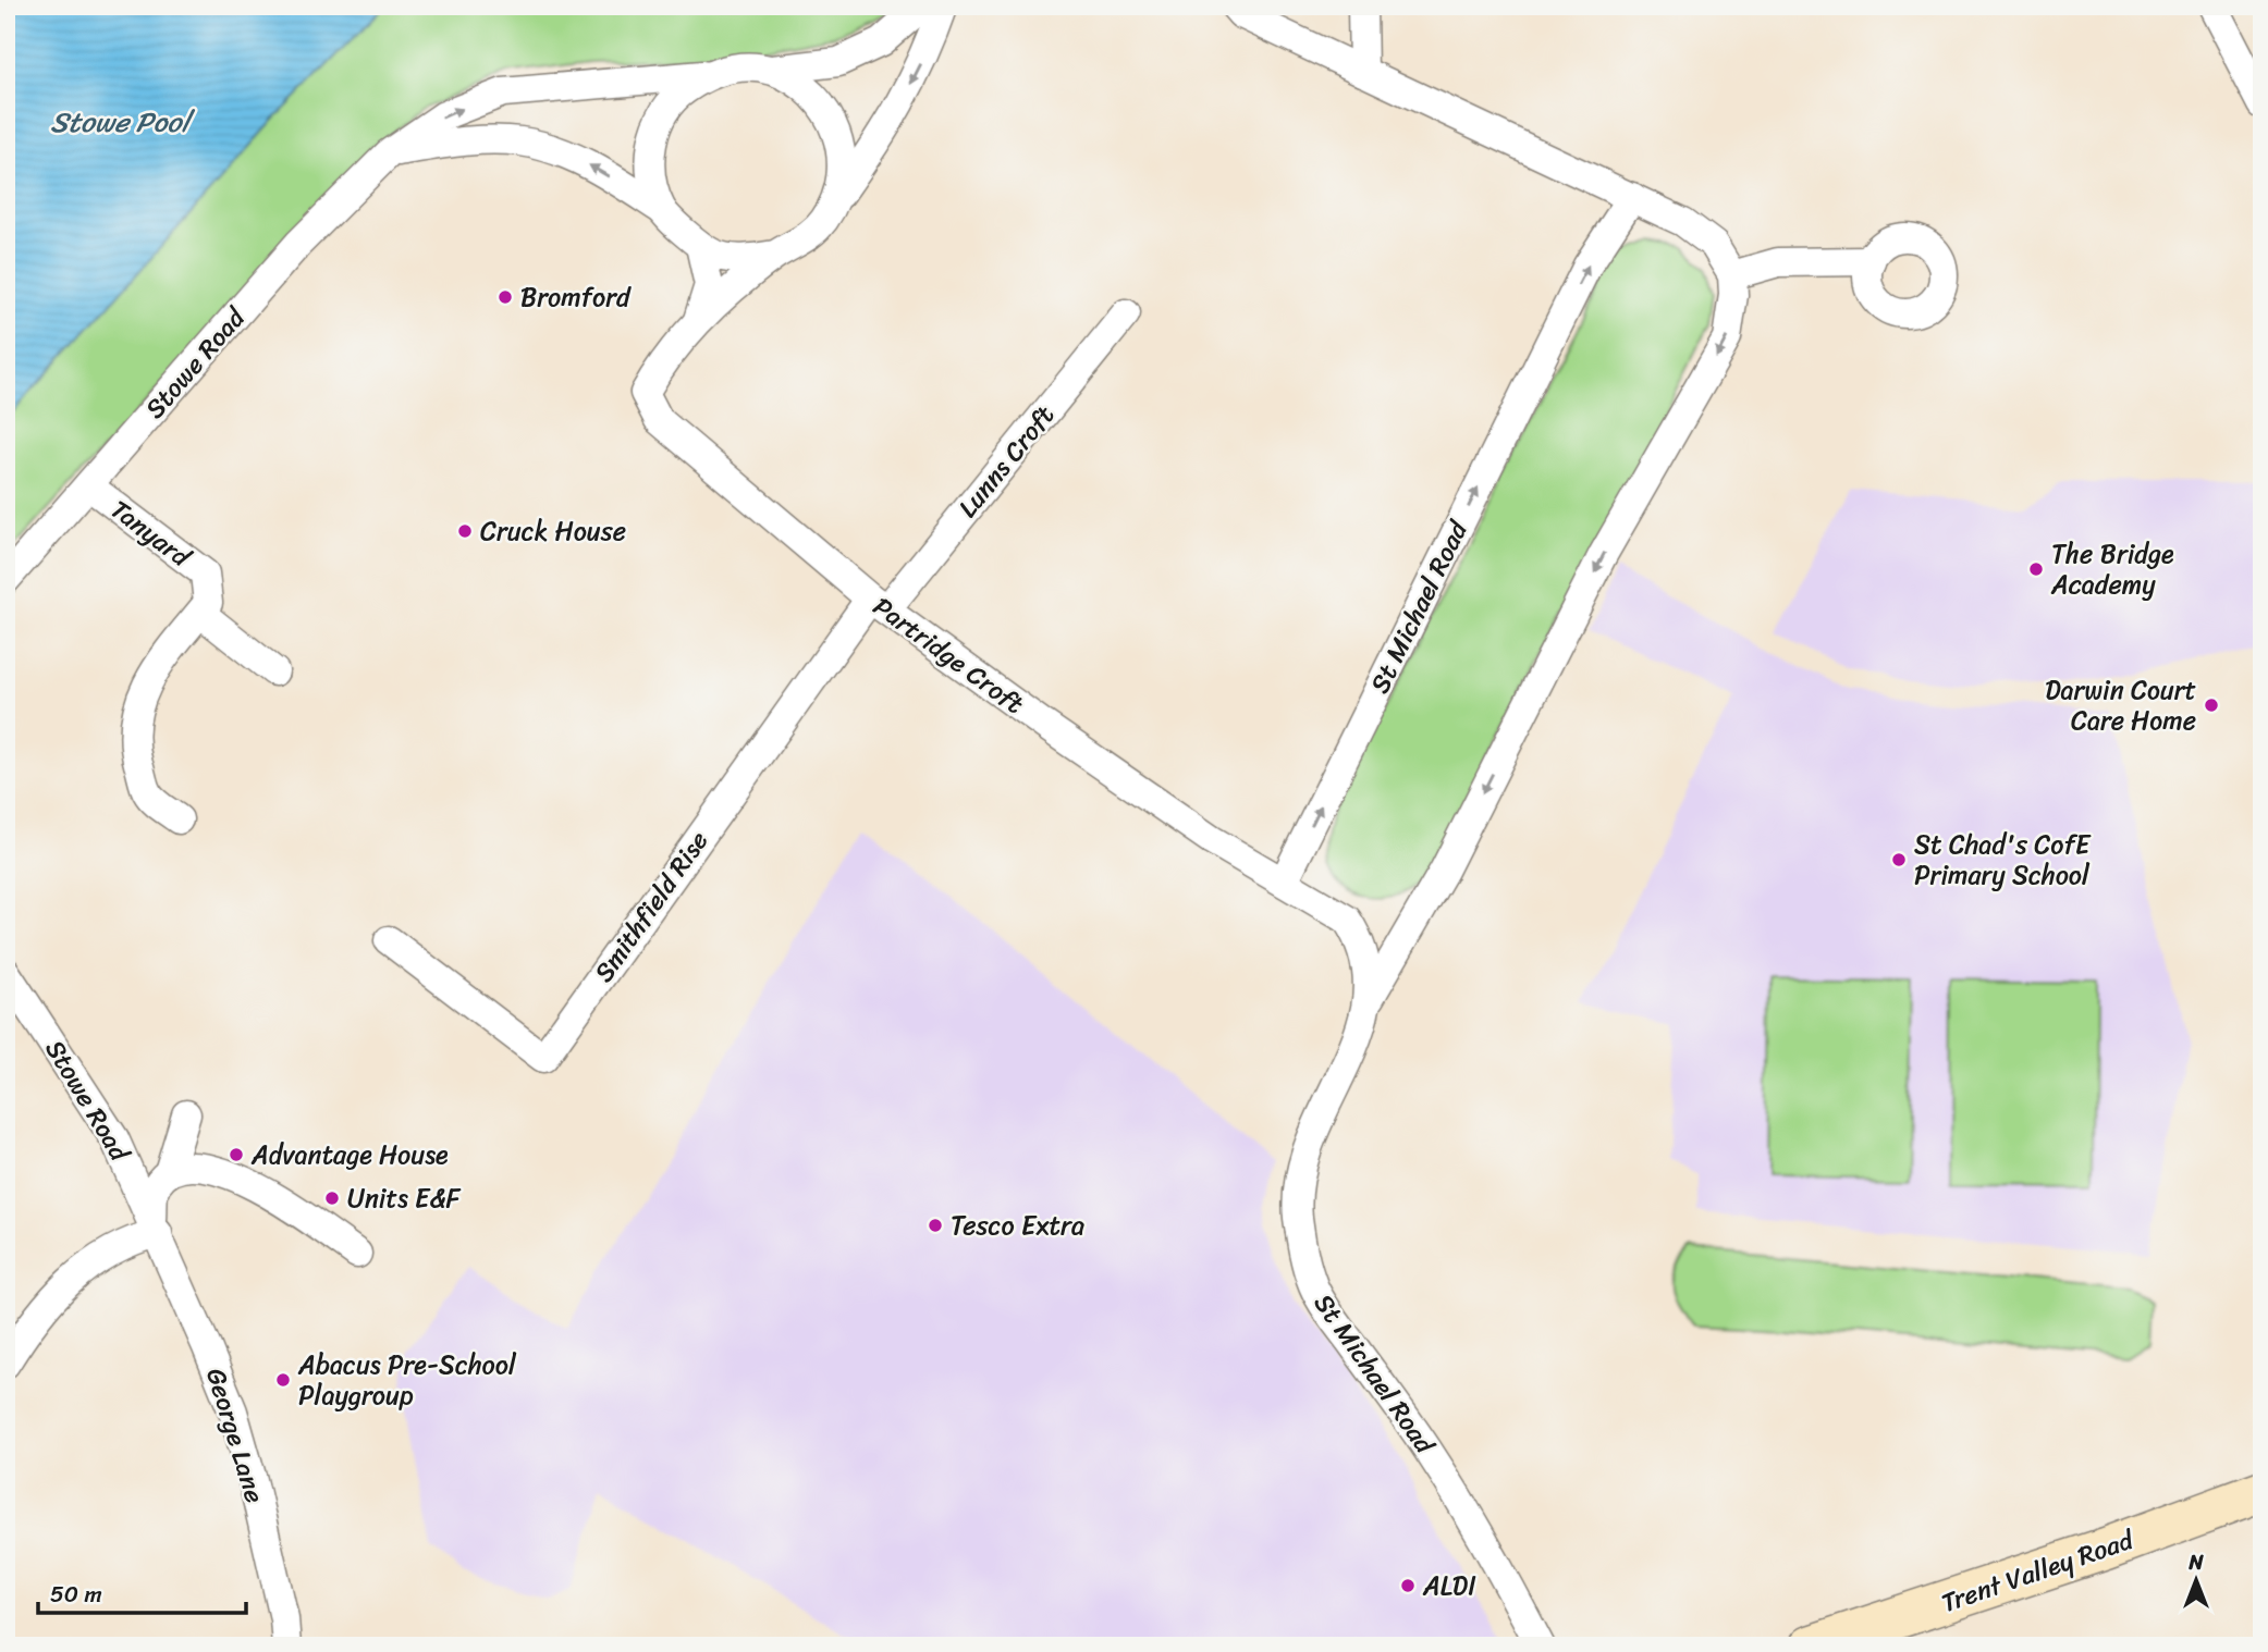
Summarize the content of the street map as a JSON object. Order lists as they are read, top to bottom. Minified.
{"streets":{"street":["Stowe Road","Lunns Croft","Tanyard","St Michael Road","Partridge Croft","Smithfield Rise","George Lane","Trent Valley Road"]},"crossings":[["Stowe Road","Tanyard"],["Stowe Road","George Lane"],["Lunns Croft","Partridge Croft"],["Lunns Croft","Smithfield Rise"],["St Michael Road","Partridge Croft"],["Partridge Croft","Smithfield Rise"]],"water":["Stowe Pool"],"places":["Bromford","Cruck House","The Bridge Academy","Darwin Court Care Home","St Chad's CofE Primary School","Advantage House","Units E&F","Tesco Extra","Abacus Pre-School Playgroup","ALDI"],"scale_bar":"50 m","north":"top"}
